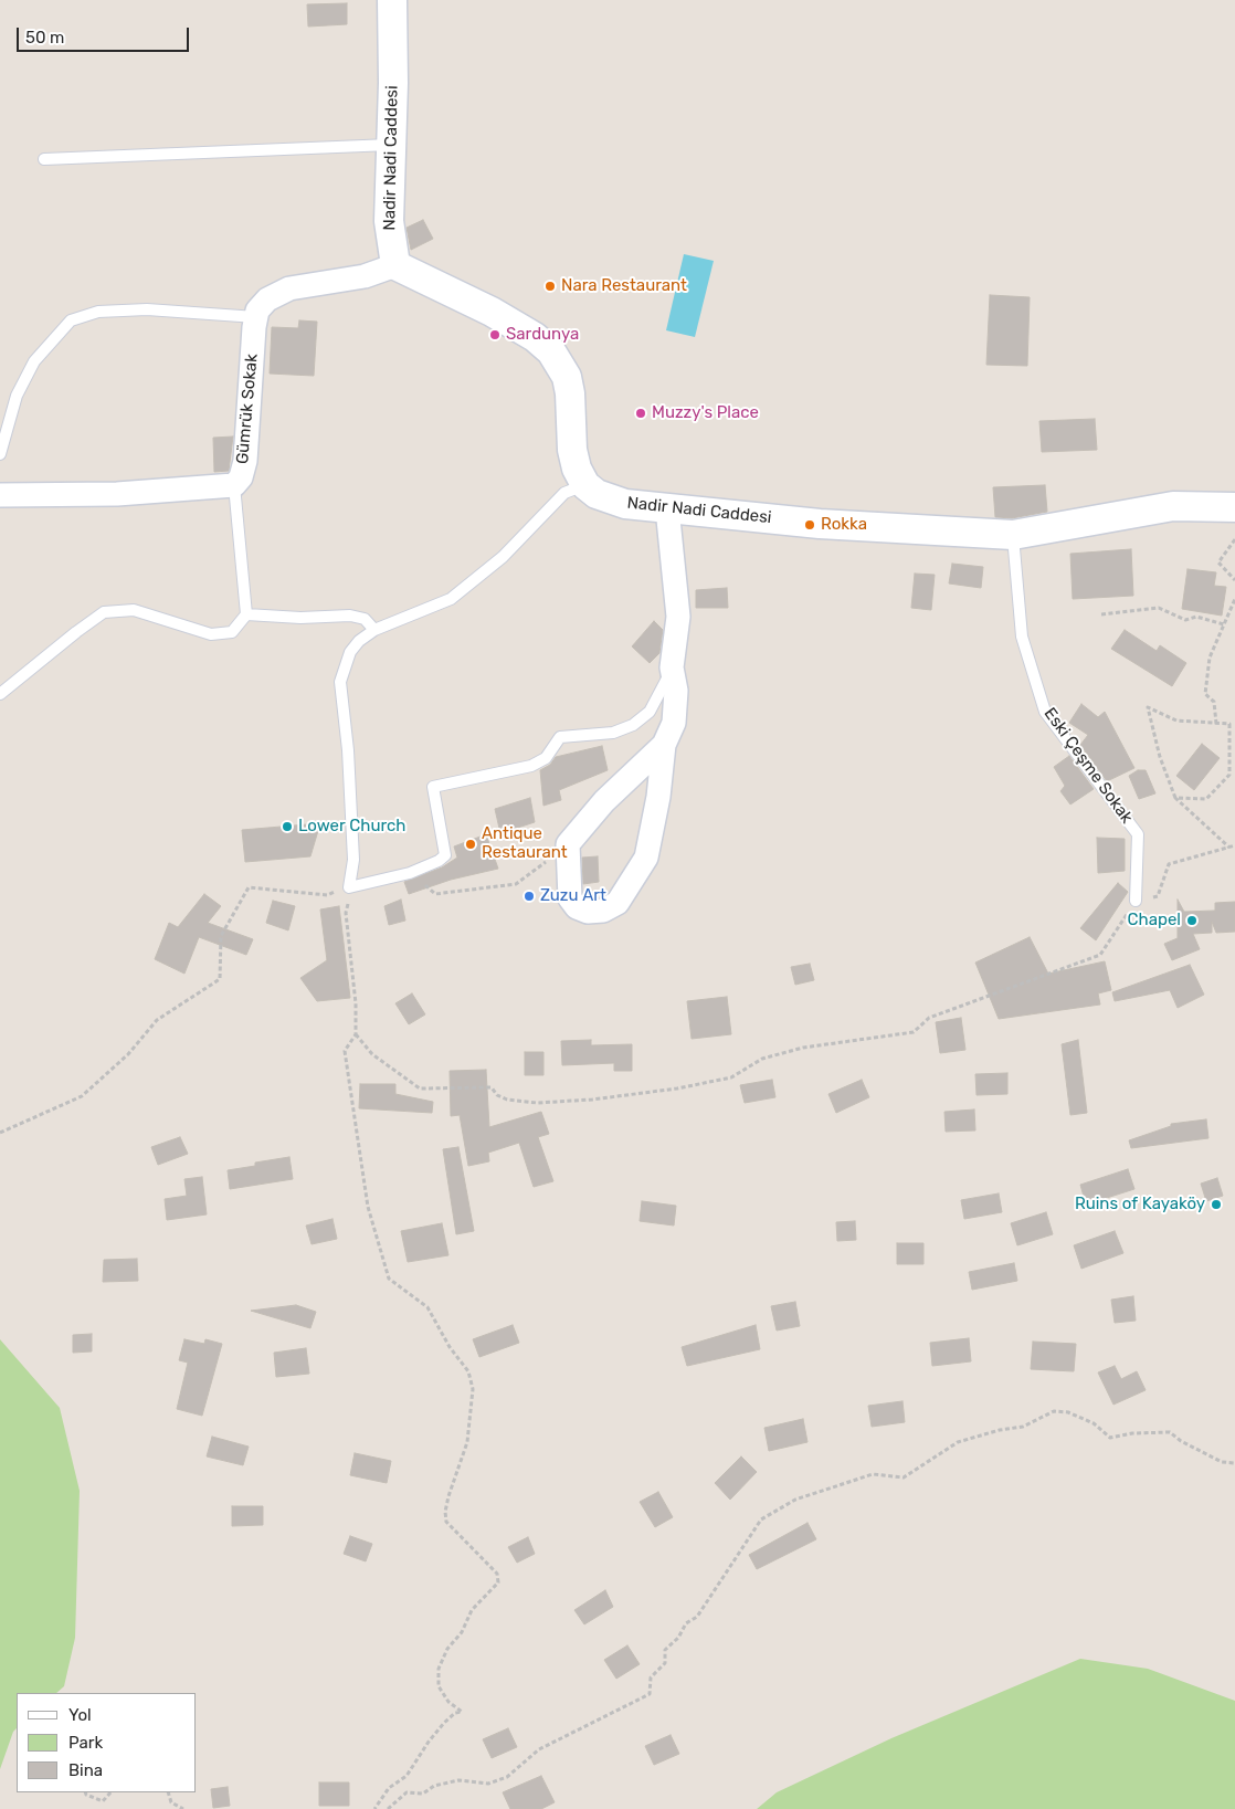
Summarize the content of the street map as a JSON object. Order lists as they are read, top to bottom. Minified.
{"streets":{"street":["Nadir Nadi Caddesi","Gümrük Sokak"],"lane":["Eski Çeşme Sokak"]},"crossings":[["Nadir Nadi Caddesi","Eski Çeşme Sokak"]],"places":["Nara Restaurant","Sardunya","Muzzy's Place","Rokka","Lower Church","Antique Restaurant","Zuzu Art","Chapel","Ruins of Kayaköy"],"legend":["Yol","Park","Bina"],"scale_bar":"50 m"}
